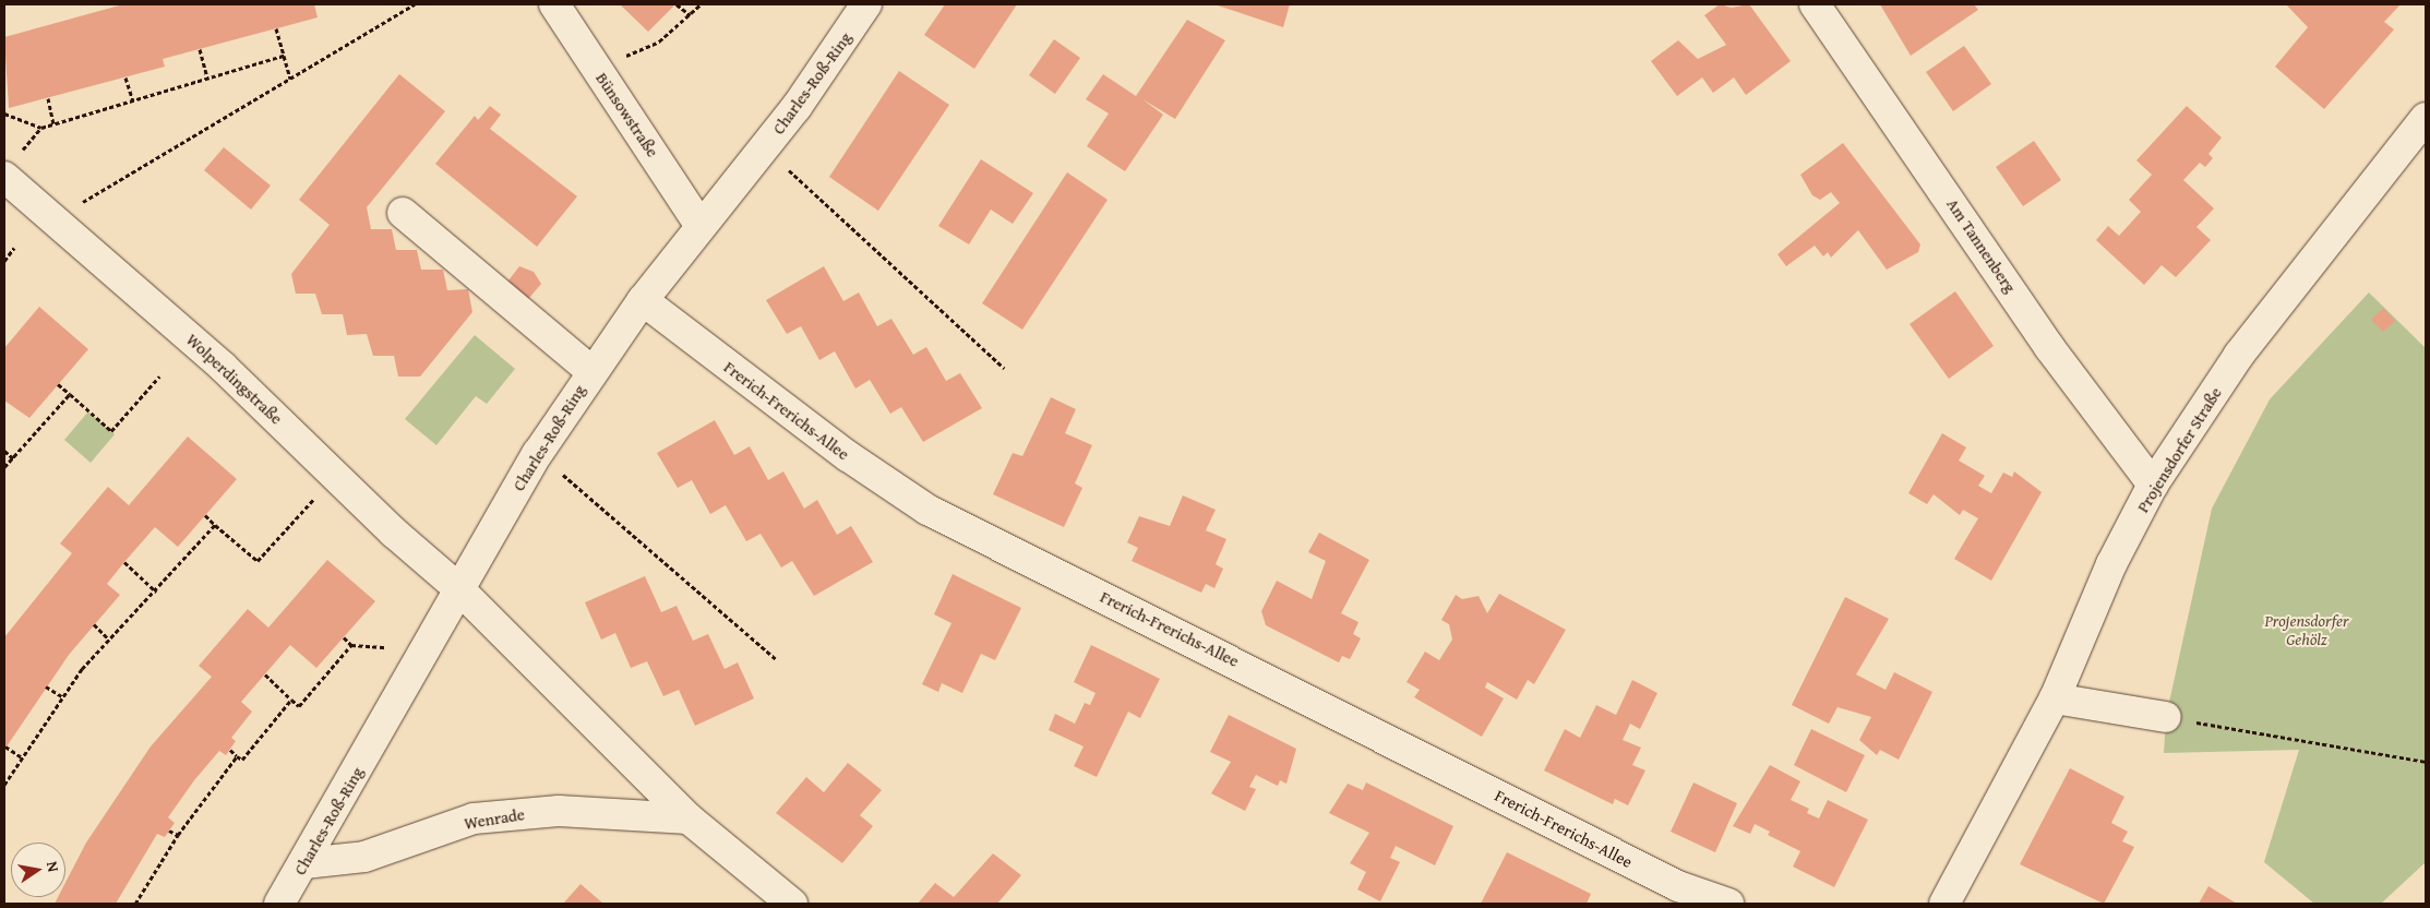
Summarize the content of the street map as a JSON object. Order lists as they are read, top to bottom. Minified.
{"streets":{"street":["Charles-Roß-Ring","Bünsowstraße","Am Tannenberg","Wolperdingstraße","Frerich-Frerichs-Allee","Projensdorfer Straße","Wenrade"]},"crossings":[["Charles-Roß-Ring","Bünsowstraße"],["Charles-Roß-Ring","Wolperdingstraße"],["Charles-Roß-Ring","Frerich-Frerichs-Allee"],["Charles-Roß-Ring","Wenrade"],["Am Tannenberg","Projensdorfer Straße"]],"parks":["Projensdorfer Gehölz"],"north":"right"}
